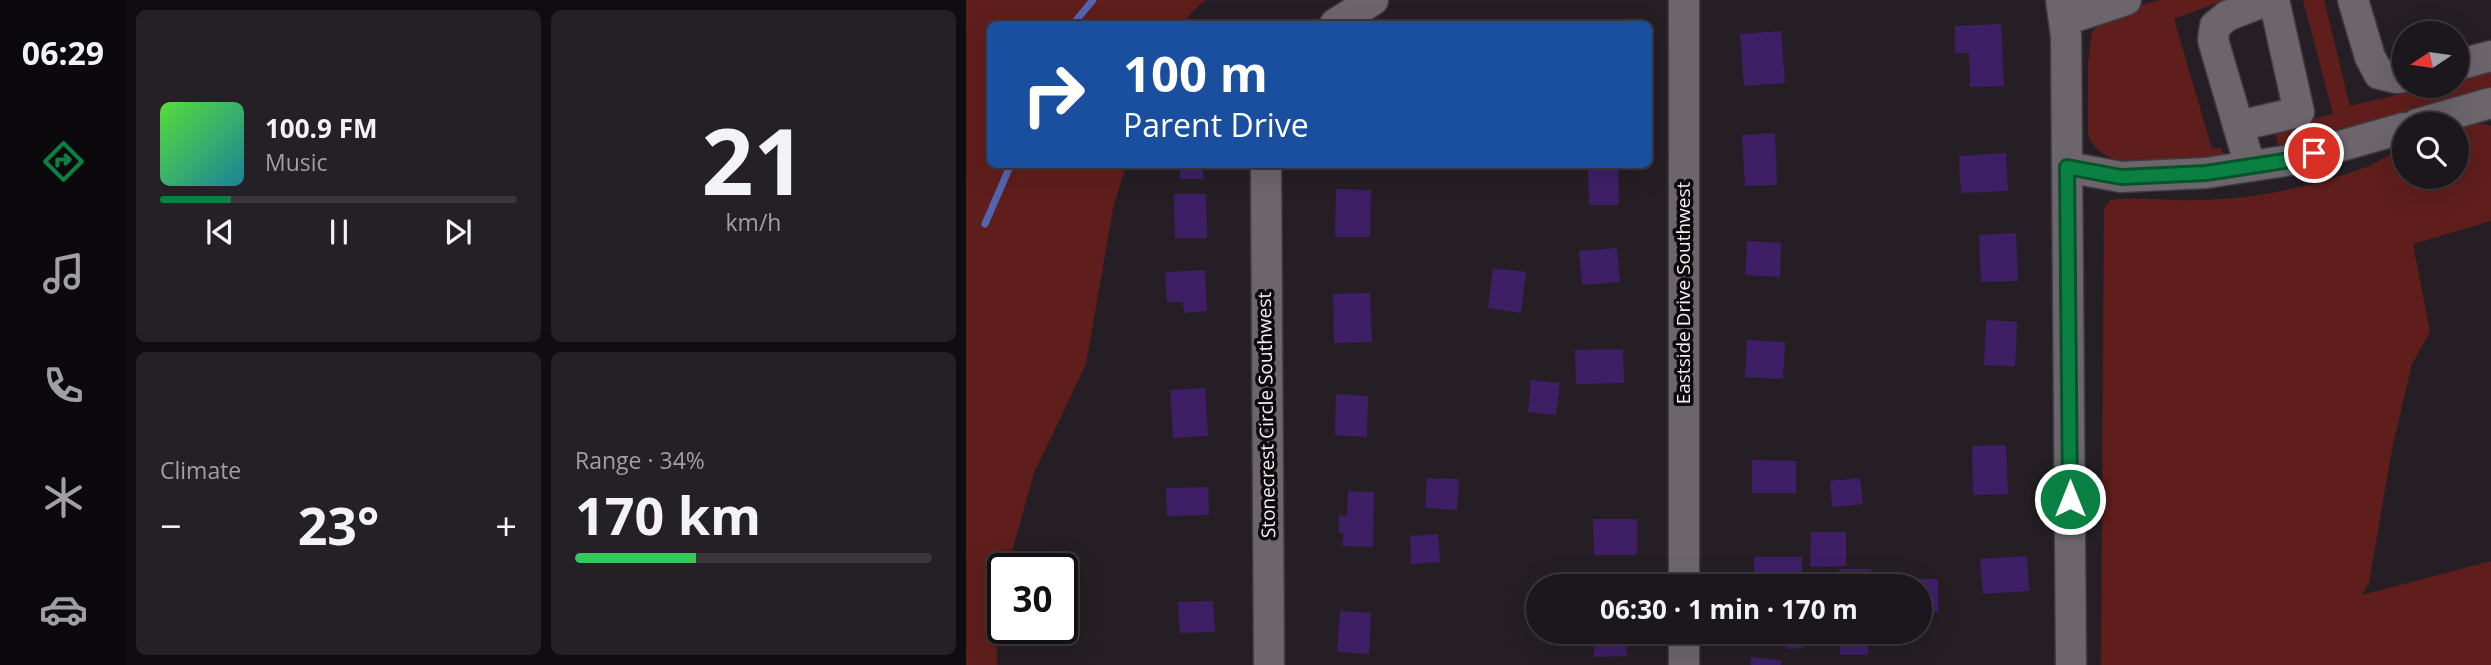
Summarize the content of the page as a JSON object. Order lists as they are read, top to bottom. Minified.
{"streets":{"street":["Eastside Drive Southwest","Stonecrest Circle Southwest"]},"north":"left","page":{"tabs":"06:29","tile":[["21","km/h"],"Climate",["Range · 34%","170 km"]],"turn":["100 m","Parent Drive"],"song":["100.9 FM","Music"],"heat":["−","23°","+"],"limit":"30","trip":"06:30 · 1 min · 170 m"}}
